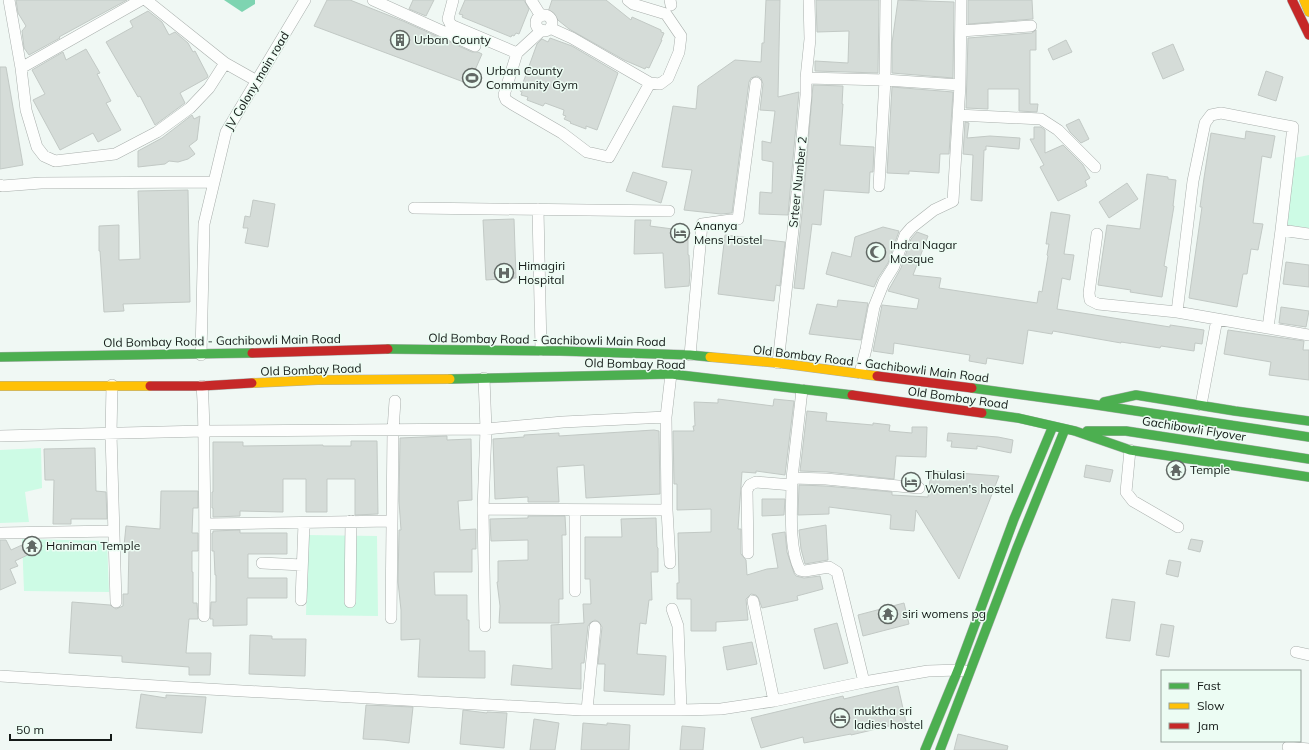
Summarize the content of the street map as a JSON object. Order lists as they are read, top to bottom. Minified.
{"streets":{"main road":["Old Bombay Road - Gachibowli Main Road","Old Bombay Road","Gachibowli Flyover"],"street":["JV Colony main road","Srteer Number 2"]},"crossings":[["JV Colony main road","Old Bombay Road - Gachibowli Main Road"],["Srteer Number 2","Old Bombay Road - Gachibowli Main Road"],["Old Bombay Road - Gachibowli Main Road","Gachibowli Flyover"],["Old Bombay Road","Gachibowli Flyover"]],"places":{"building":["Urban County"],"sports":["Urban County Community Gym"],"hotel":["Ananya Mens Hostel","Thulasi Women's hostel","muktha sri ladies hostel"],"mosque":["Indra Nagar Mosque"],"hospital":["Himagiri Hospital"],"temple":["Temple","Haniman Temple","siri womens pg"]},"legend":["Fast","Slow","Jam"],"scale_bar":"50 m"}
